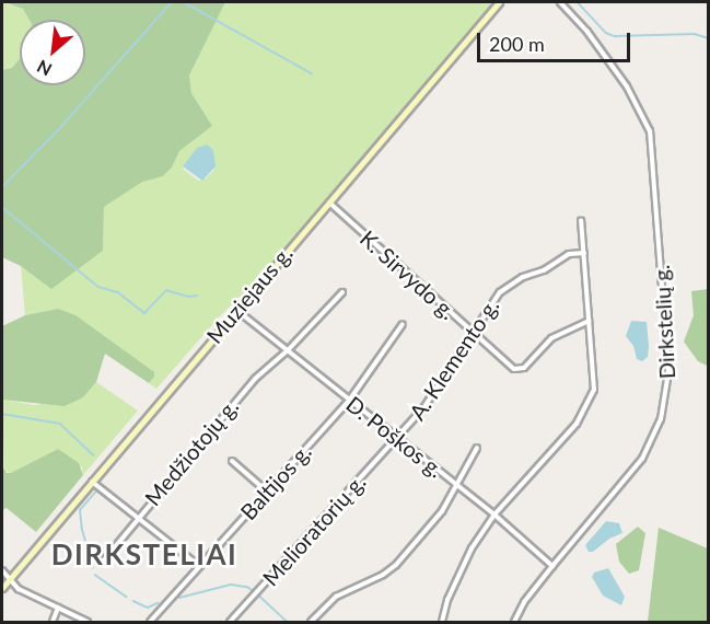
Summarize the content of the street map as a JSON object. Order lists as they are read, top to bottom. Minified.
{"streets":{"main road":["Muziejaus g."],"street":["K. Sirvydo g.","Dirkstelių g.","A. Klemento g.","D. Poškos g.","Medžiotojų g.","Baltijos g.","Melioratorių g."]},"crossings":[["K. Sirvydo g.","Muziejaus g."],["K. Sirvydo g.","A. Klemento g."],["Muziejaus g.","D. Poškos g."],["Dirkstelių g.","D. Poškos g."],["A. Klemento g.","D. Poškos g."],["A. Klemento g.","Melioratorių g."],["D. Poškos g.","Medžiotojų g."],["D. Poškos g.","Baltijos g."],["D. Poškos g.","Melioratorių g."]],"districts":["DIRKSTELIAI"],"scale_bar":"200 m","north":"bottom left"}
